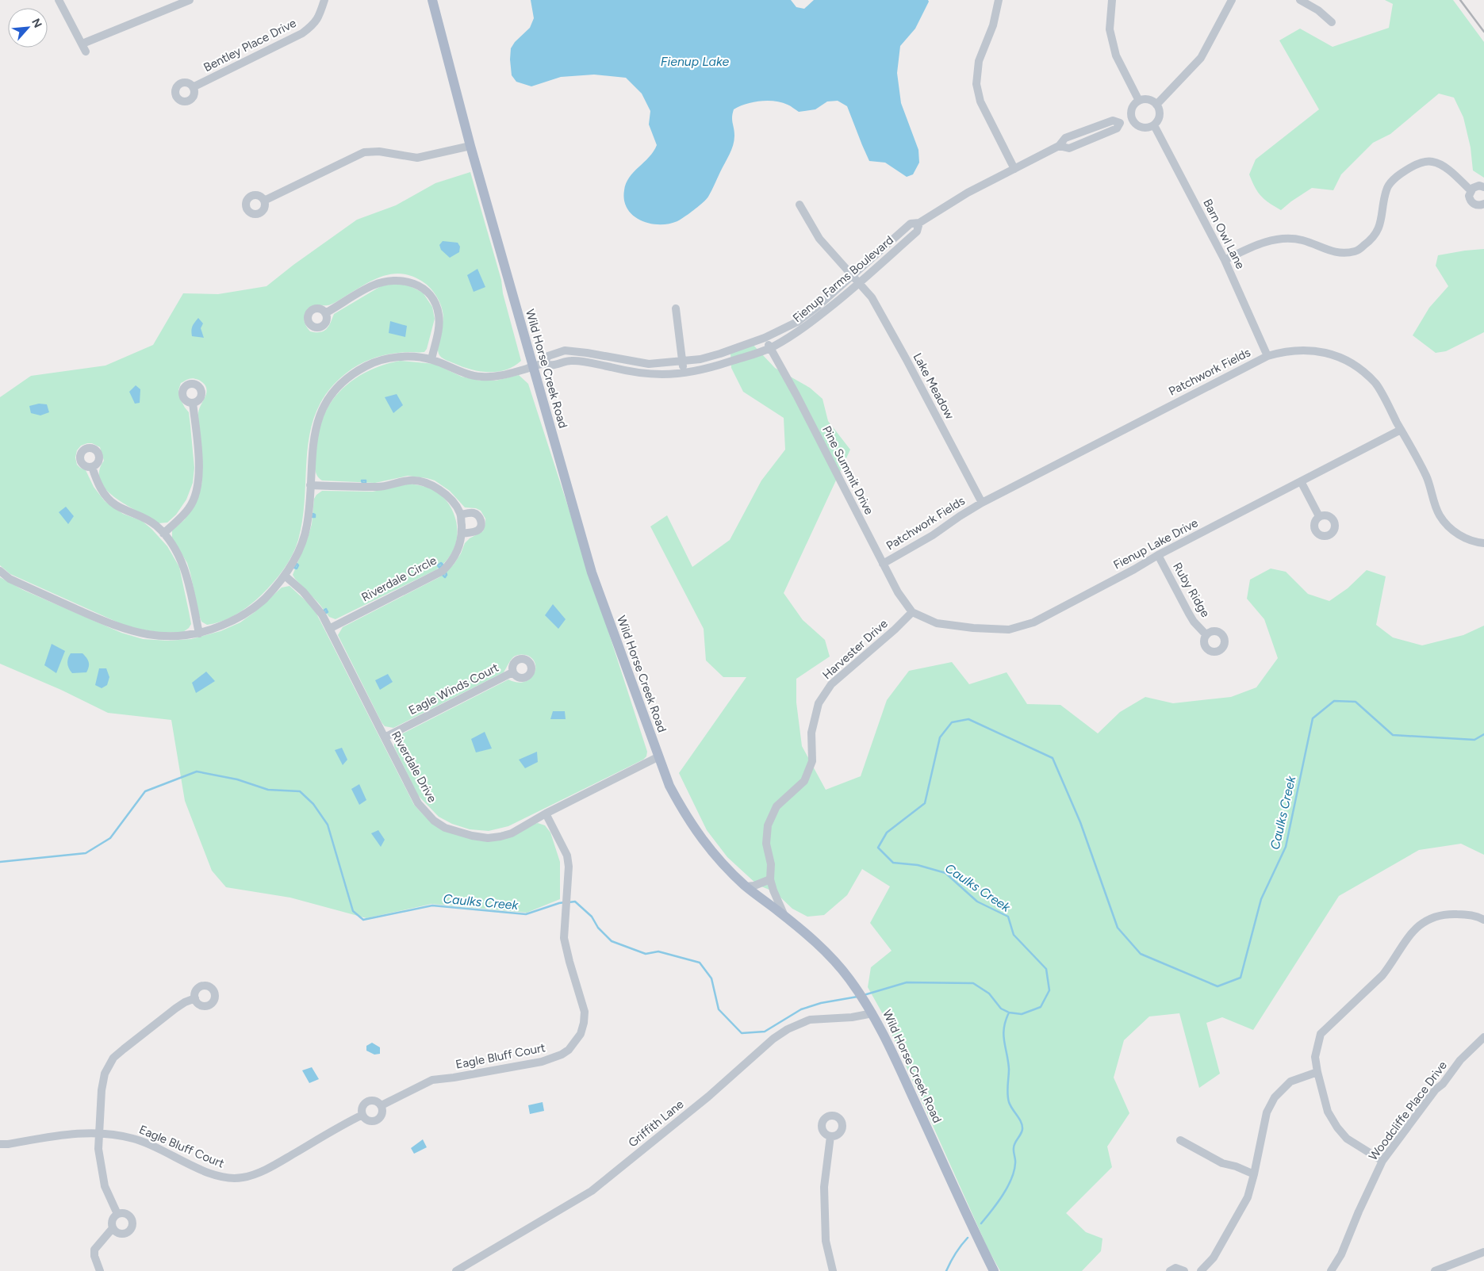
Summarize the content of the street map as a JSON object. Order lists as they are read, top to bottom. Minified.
{"streets":{"main road":["Wild Horse Creek Road"],"street":["Bentley Place Drive","Barn Owl Lane","Fienup Farms Boulevard","Patchwork Fields","Lake Meadow","Pine Summit Drive","Fienup Lake Drive","Riverdale Circle","Ruby Ridge","Harvester Drive","Eagle Winds Court","Riverdale Drive","Eagle Bluff Court","Woodcliffe Place Drive","Griffith Lane"]},"crossings":[["Barn Owl Lane","Fienup Farms Boulevard"],["Barn Owl Lane","Patchwork Fields"],["Fienup Farms Boulevard","Wild Horse Creek Road"],["Fienup Farms Boulevard","Lake Meadow"],["Fienup Farms Boulevard","Pine Summit Drive"],["Fienup Farms Boulevard","Riverdale Drive"],["Wild Horse Creek Road","Harvester Drive"],["Wild Horse Creek Road","Riverdale Drive"],["Wild Horse Creek Road","Griffith Lane"],["Patchwork Fields","Lake Meadow"],["Patchwork Fields","Pine Summit Drive"],["Patchwork Fields","Fienup Lake Drive"],["Pine Summit Drive","Fienup Lake Drive"],["Pine Summit Drive","Harvester Drive"],["Fienup Lake Drive","Ruby Ridge"],["Fienup Lake Drive","Harvester Drive"],["Riverdale Circle","Riverdale Drive"],["Eagle Winds Court","Riverdale Drive"],["Riverdale Drive","Eagle Bluff Court"]],"water":["Fienup Lake","Caulks Creek"],"north":"top right"}
